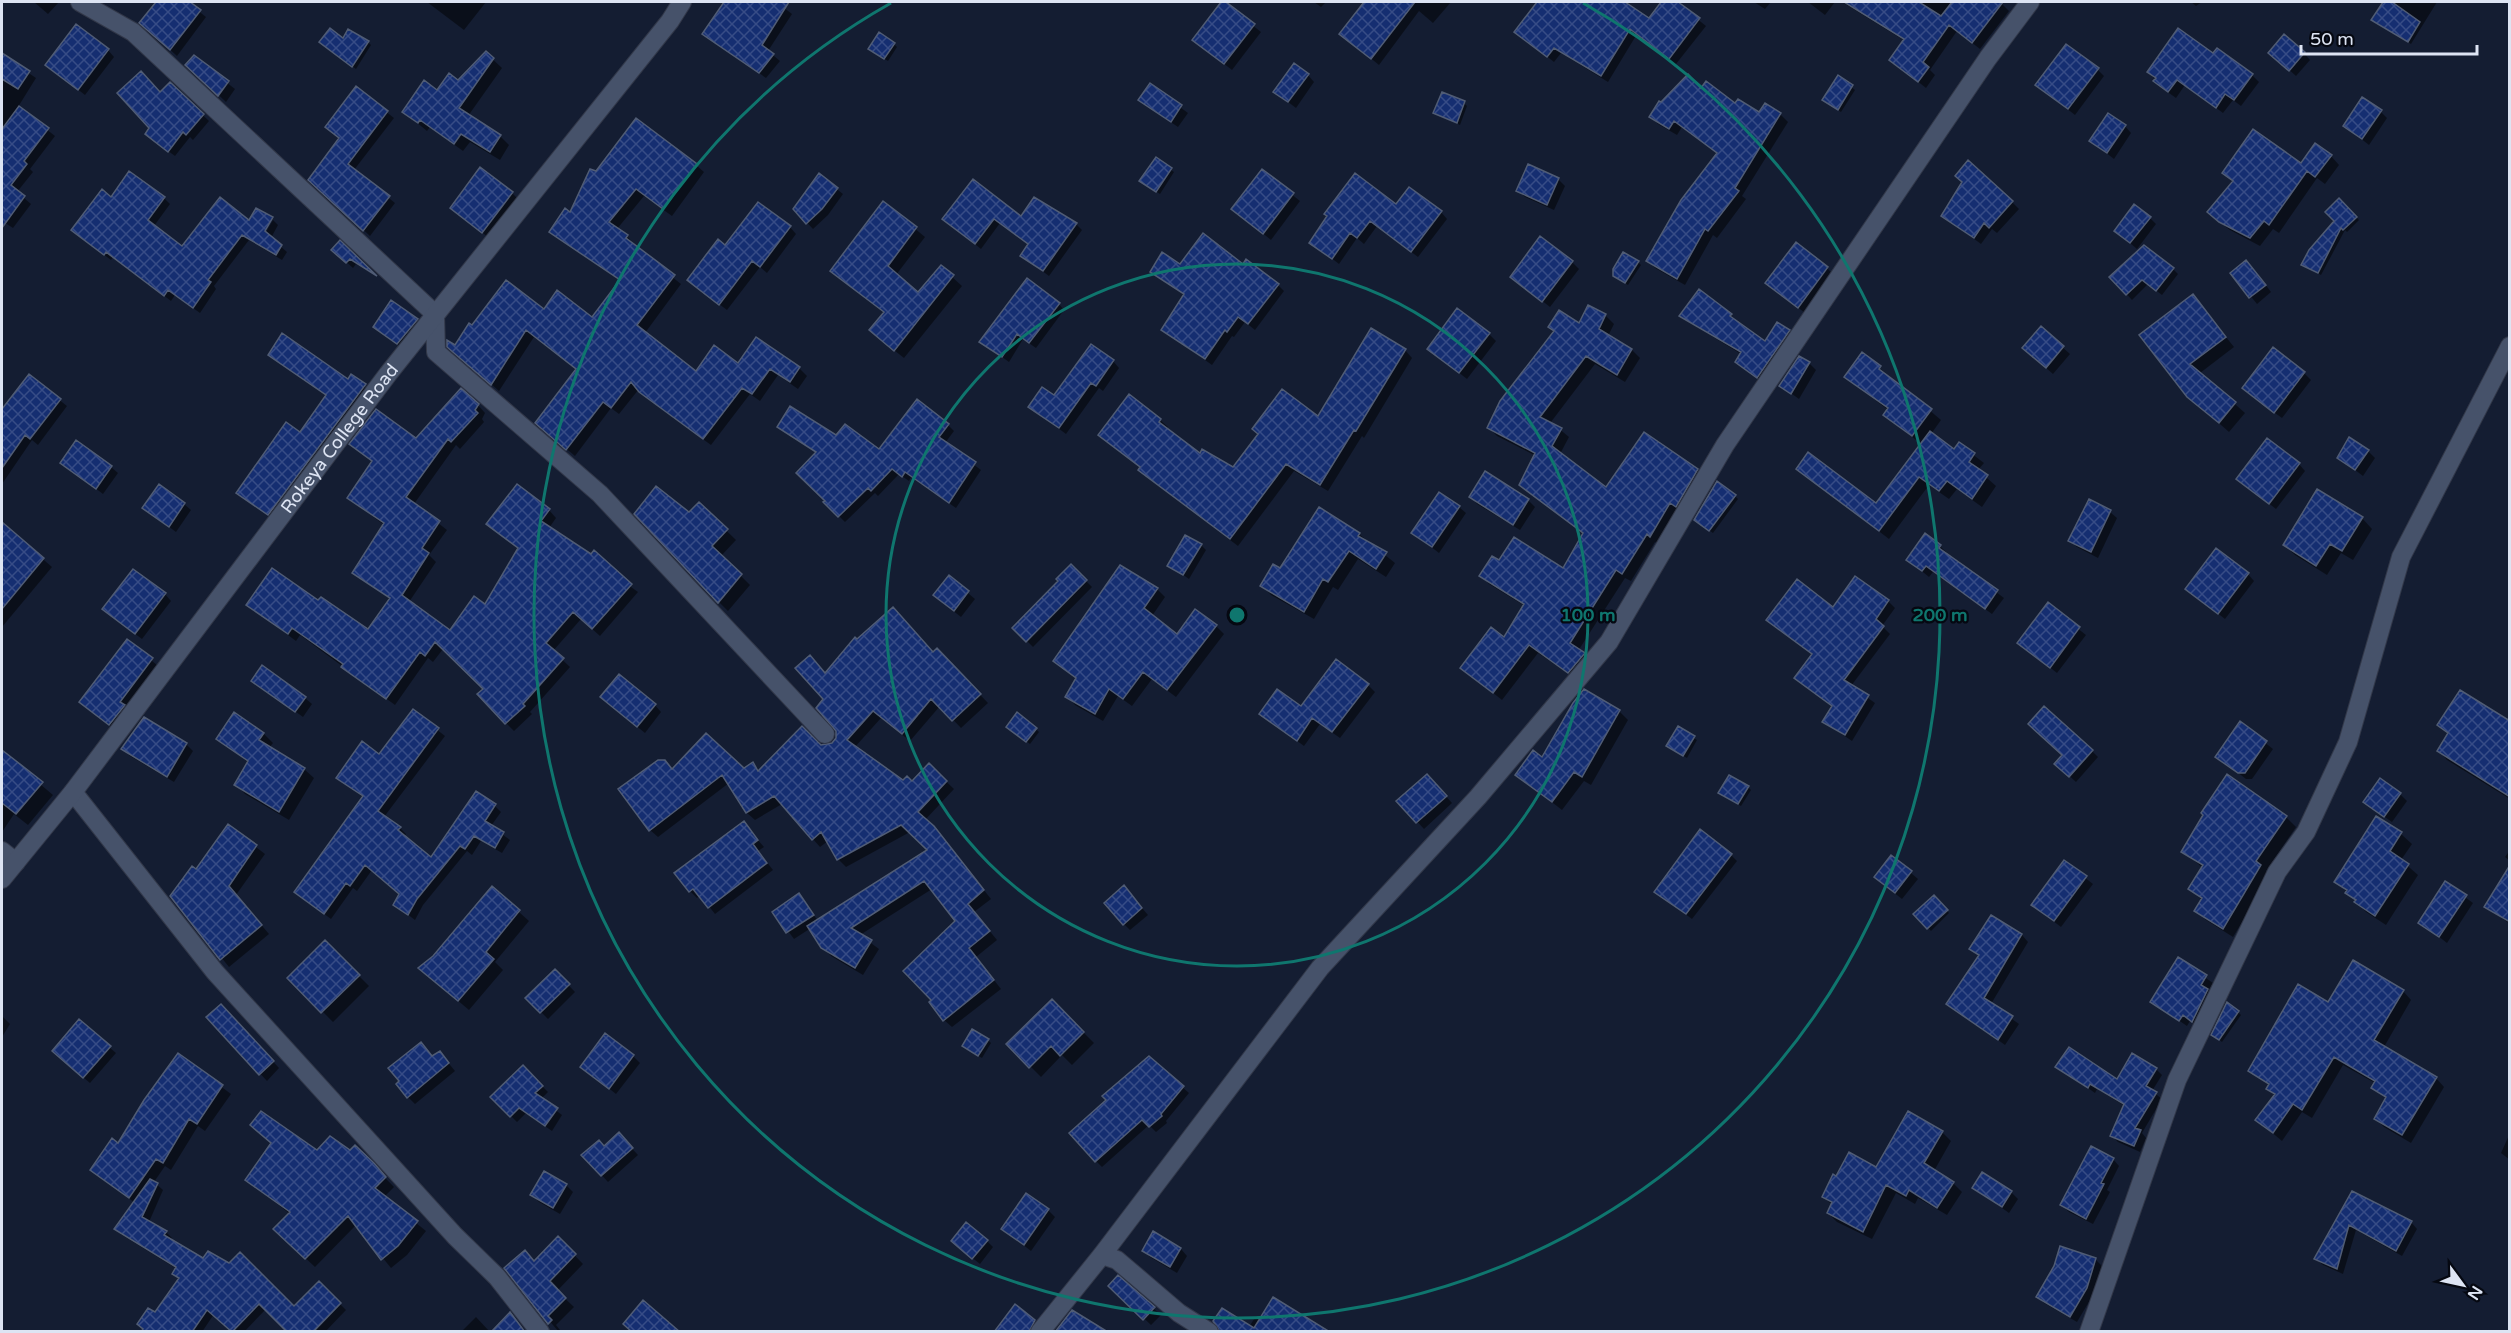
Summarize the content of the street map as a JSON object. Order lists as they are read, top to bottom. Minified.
{"streets":{"street":["Rokeya College Road"]},"scale_bar":"50 m","north":"bottom right","rings":["100 m","200 m"]}
